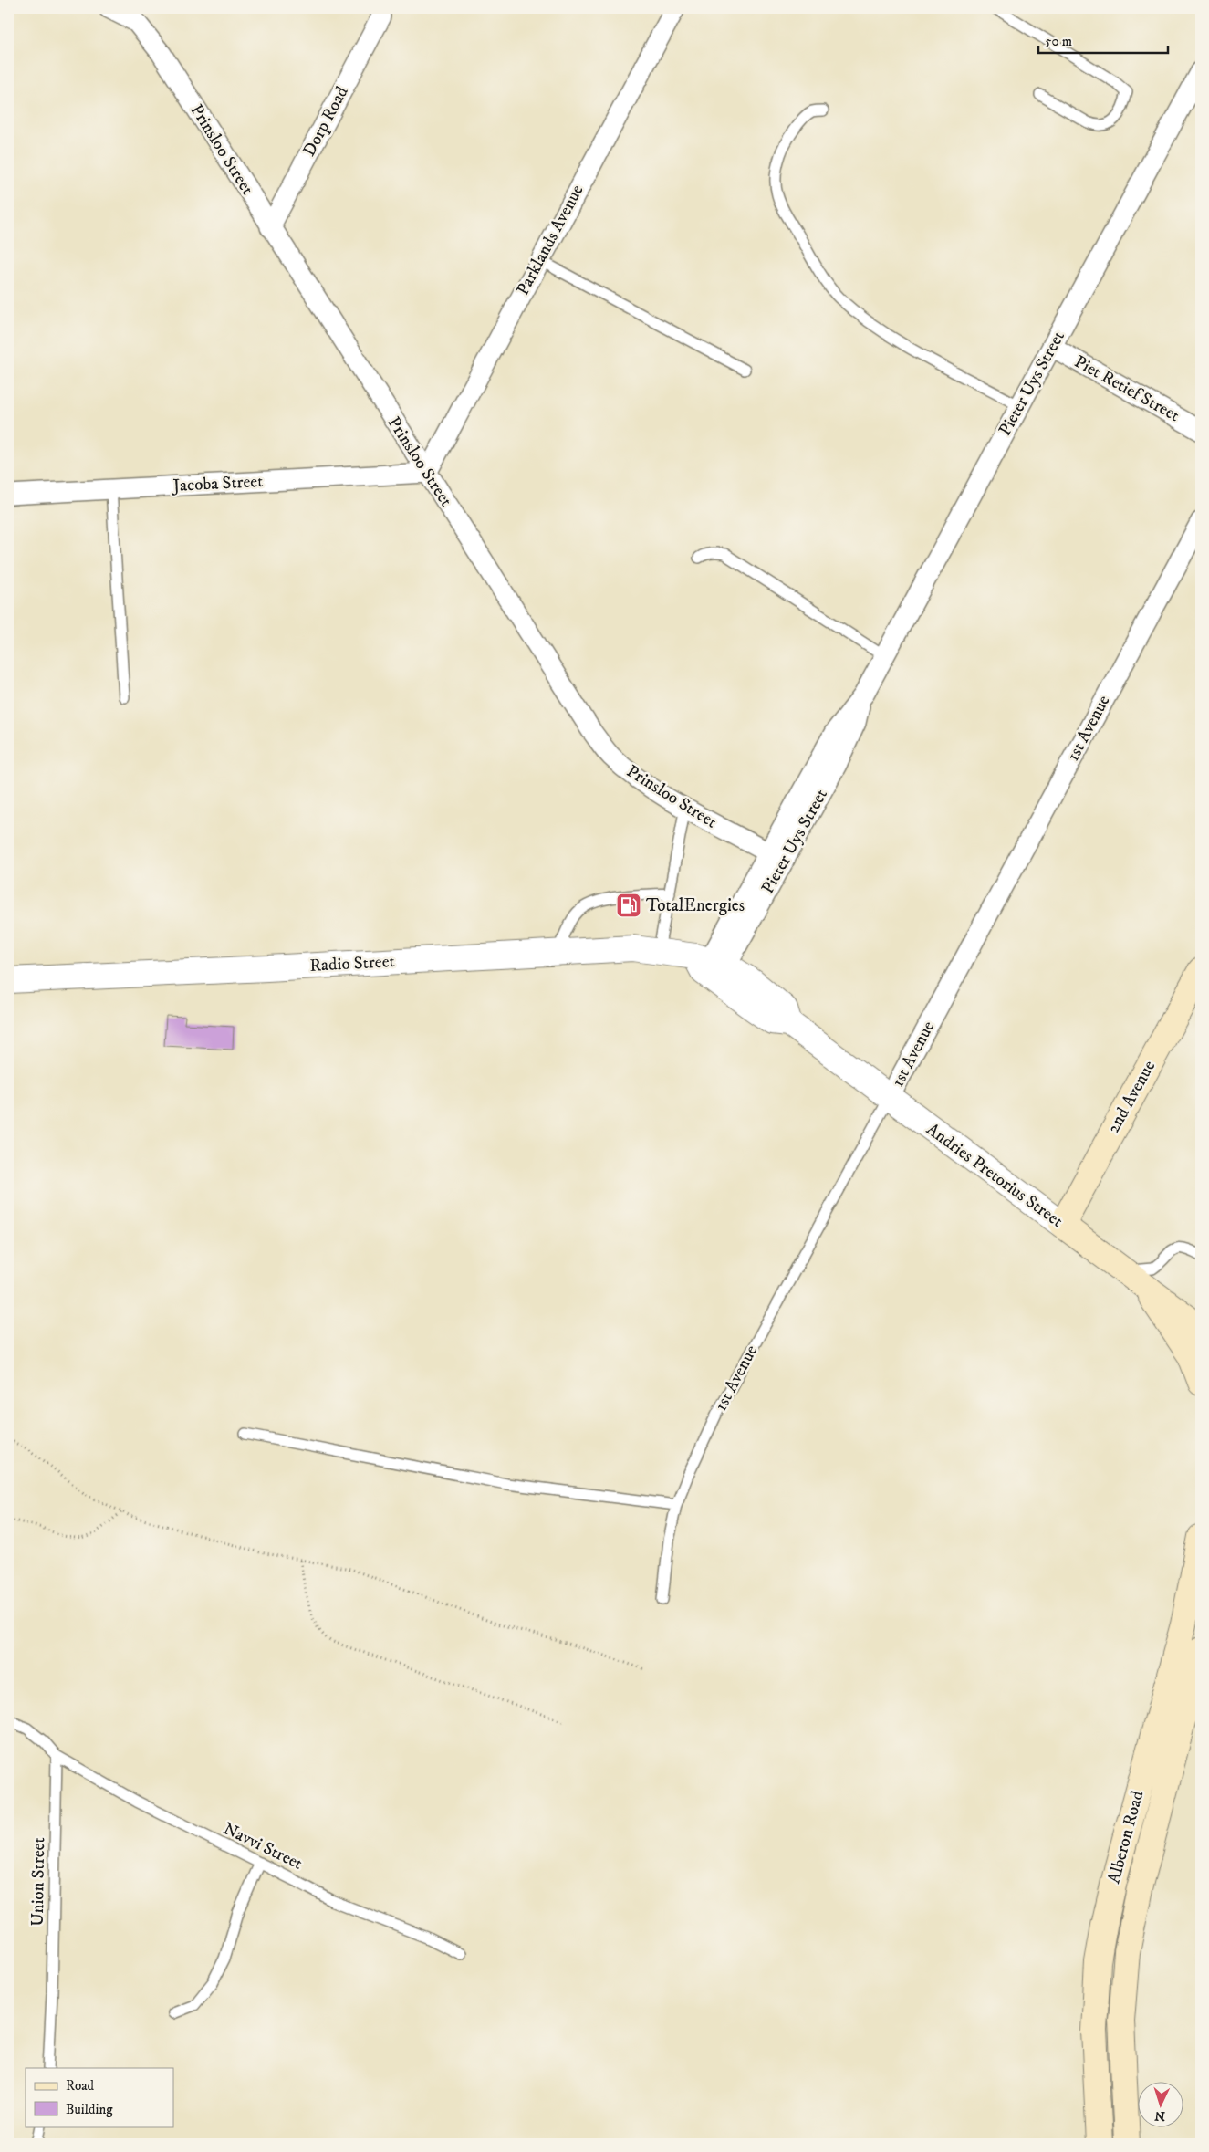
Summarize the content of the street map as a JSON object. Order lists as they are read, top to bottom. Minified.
{"streets":{"main road":["2nd Avenue","Andries Pretorius Street","Alberon Road"],"street":["Dorp Road","Prinsloo Street","Parklands Avenue","Pieter Uys Street","Piet Retief Street","Jacoba Street","1st Avenue","Radio Street"],"lane":["Navvi Street","Union Street"]},"crossings":[["Dorp Road","Prinsloo Street"],["Prinsloo Street","Parklands Avenue"],["Prinsloo Street","Pieter Uys Street"],["Prinsloo Street","Jacoba Street"],["Parklands Avenue","Jacoba Street"],["Pieter Uys Street","Piet Retief Street"],["Pieter Uys Street","Radio Street"],["Pieter Uys Street","Andries Pretorius Street"],["1st Avenue","Andries Pretorius Street"],["Radio Street","Andries Pretorius Street"],["2nd Avenue","Andries Pretorius Street"],["Navvi Street","Union Street"]],"places":{"fuel station":["TotalEnergies"]},"legend":["Road","Building"],"scale_bar":"50 m","north":"bottom"}
